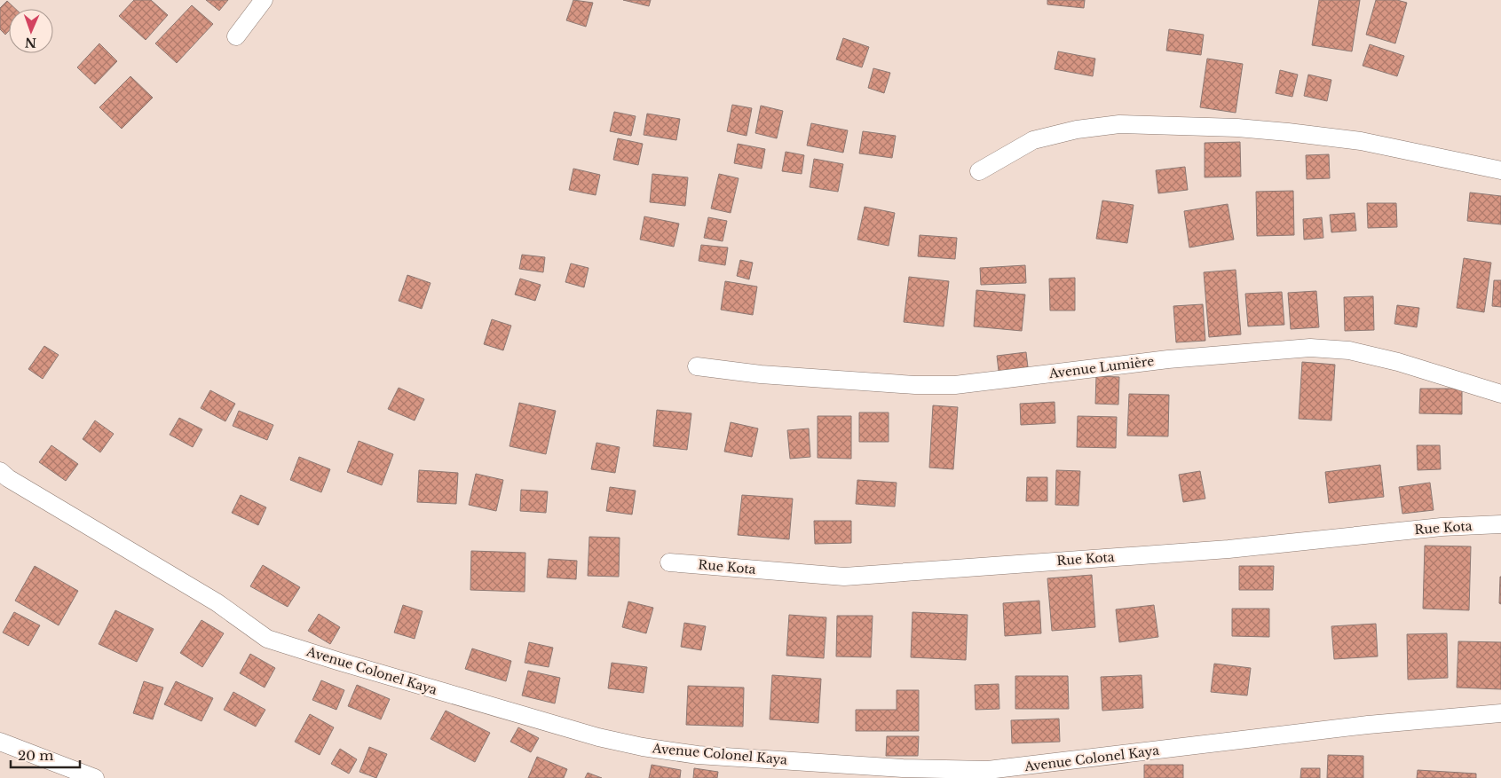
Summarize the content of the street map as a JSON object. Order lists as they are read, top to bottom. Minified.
{"streets":{"street":["Avenue Lumière","Rue Kota","Avenue Colonel Kaya"]},"scale_bar":"20 m","north":"bottom"}
